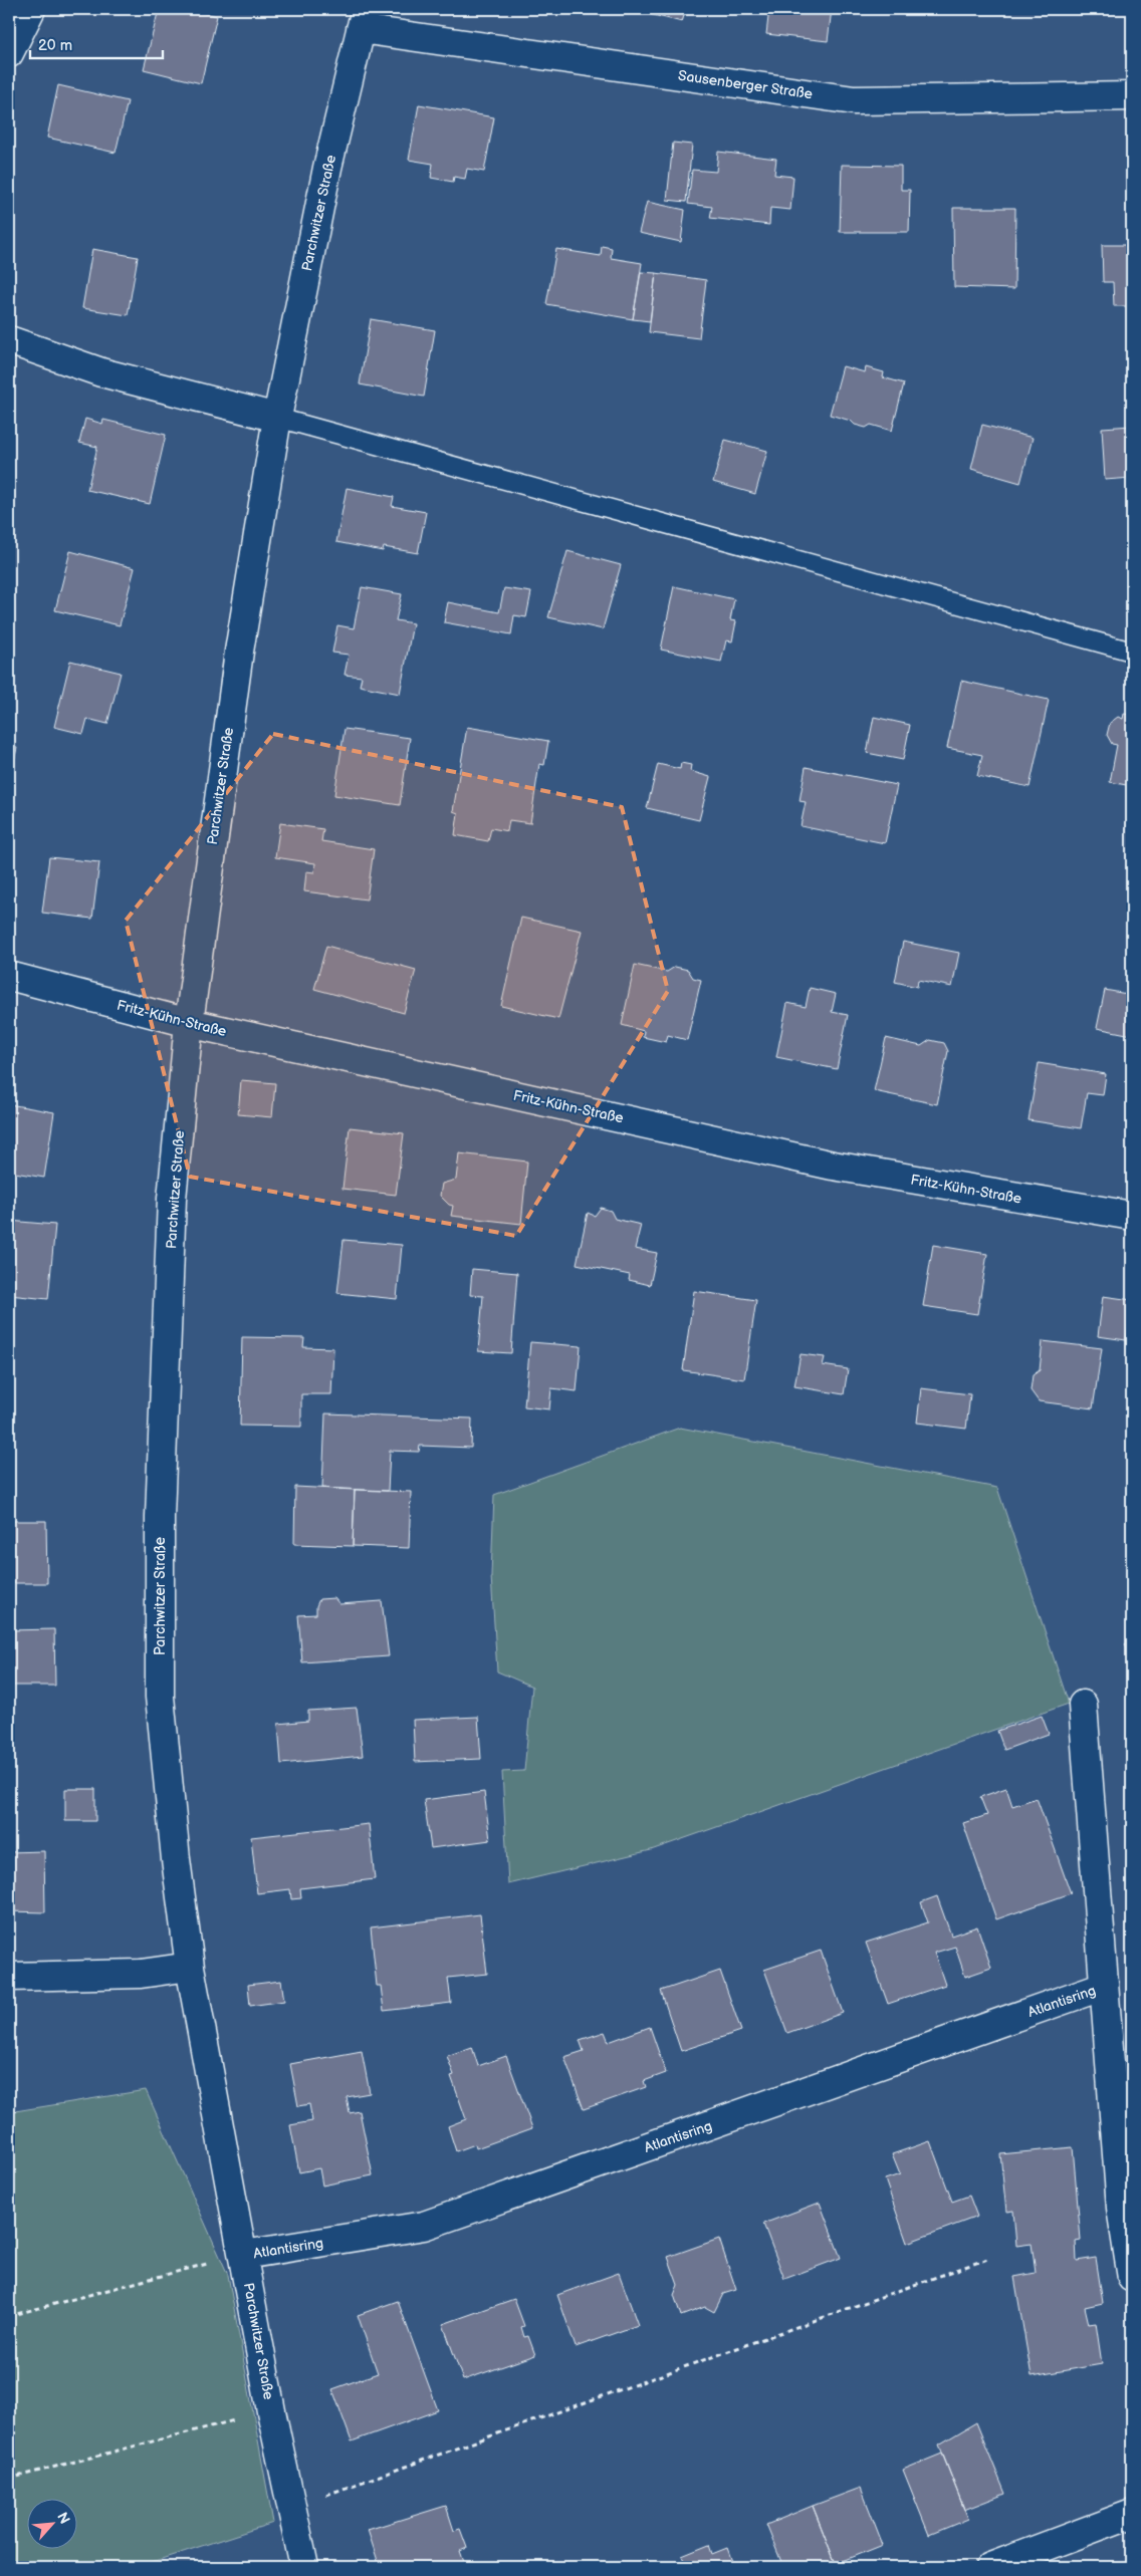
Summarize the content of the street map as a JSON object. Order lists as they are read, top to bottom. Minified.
{"streets":{"main road":["Sausenberger Straße","Parchwitzer Straße","Fritz-Kühn-Straße","Atlantisring"]},"crossings":[["Sausenberger Straße","Parchwitzer Straße"],["Parchwitzer Straße","Fritz-Kühn-Straße"],["Parchwitzer Straße","Atlantisring"]],"scale_bar":"20 m","north":"top right"}
